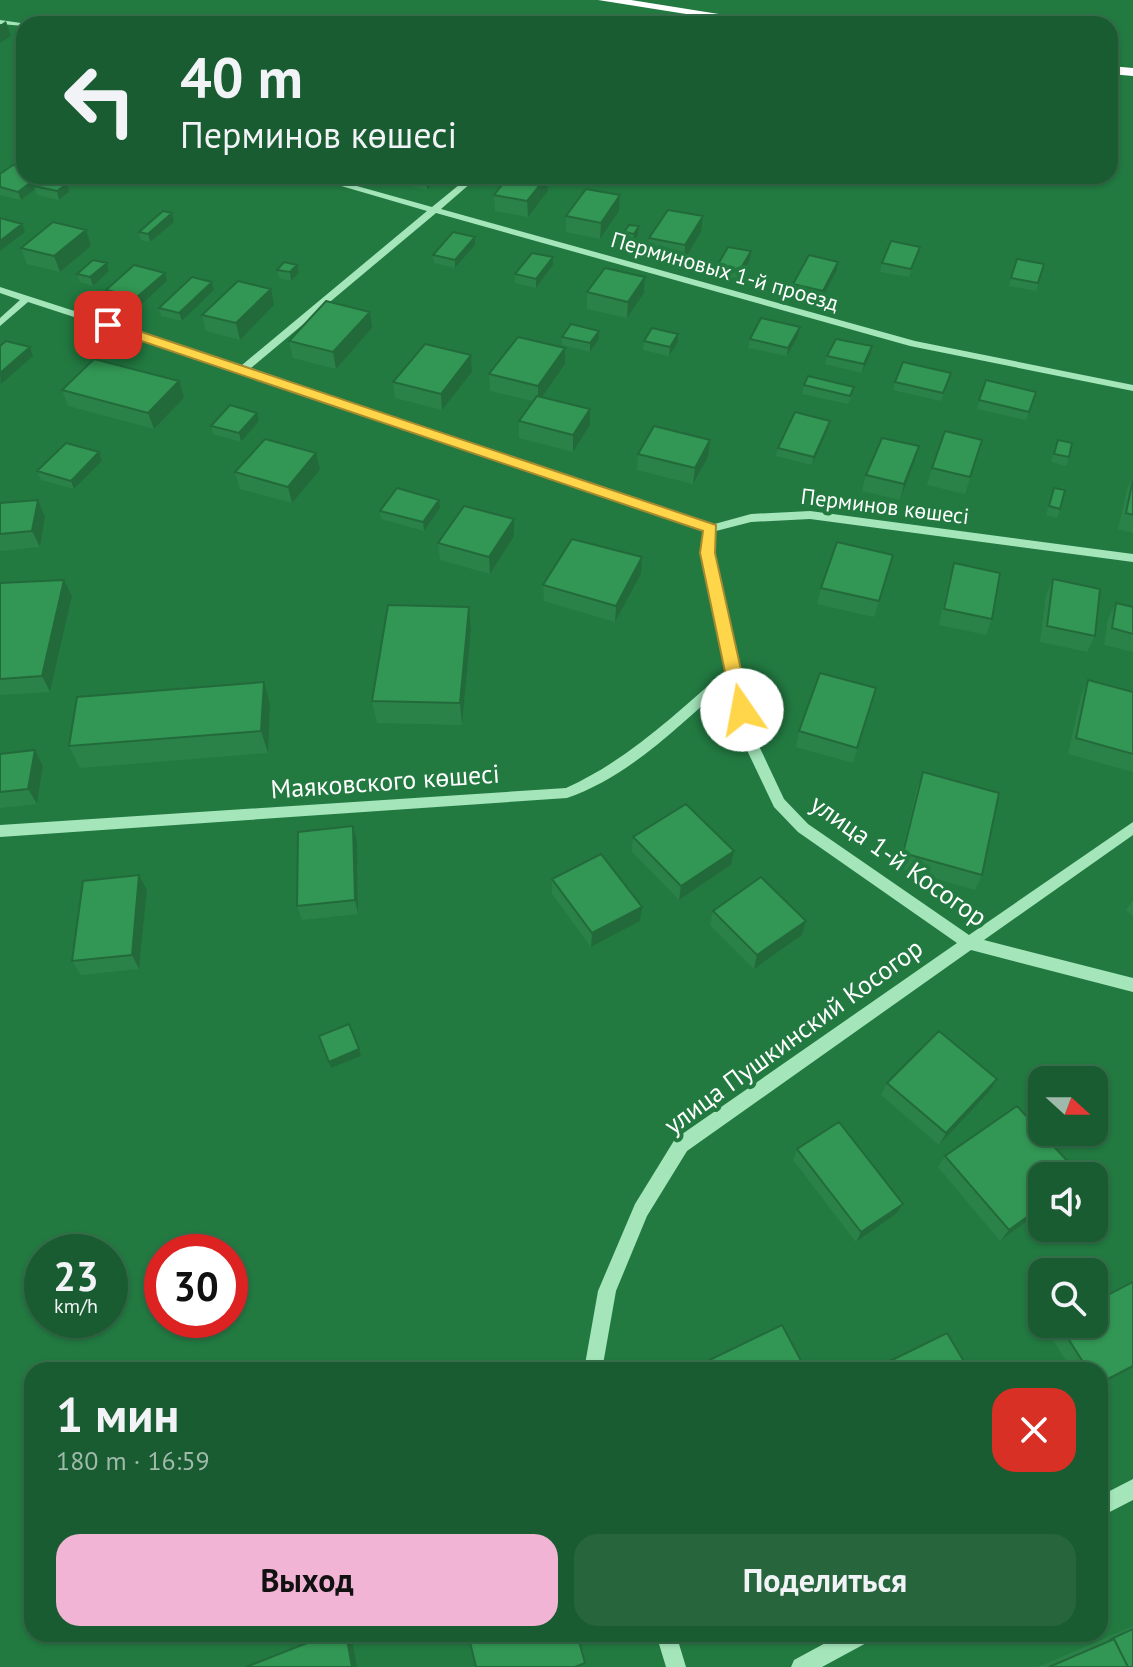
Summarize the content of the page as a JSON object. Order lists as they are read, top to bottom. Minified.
{"streets":{"street":["Перминовых 1-й проезд","Перминов көшесі","Маяковского көшесі","улица 1-й Косогор","улица Пушкинский Косогор"]},"crossings":[["Перминов көшесі","улица 1-й Косогор"],["Маяковского көшесі","улица 1-й Косогор"],["улица 1-й Косогор","улица Пушкинский Косогор"]],"north":"right","page":{"turn":["40 m","Перминов көшесі"],"speed":"23 km/h","limit":"30","heading":["1 мин","180 m · 16:59"],"buttons":["Выход","Поделиться"]}}
